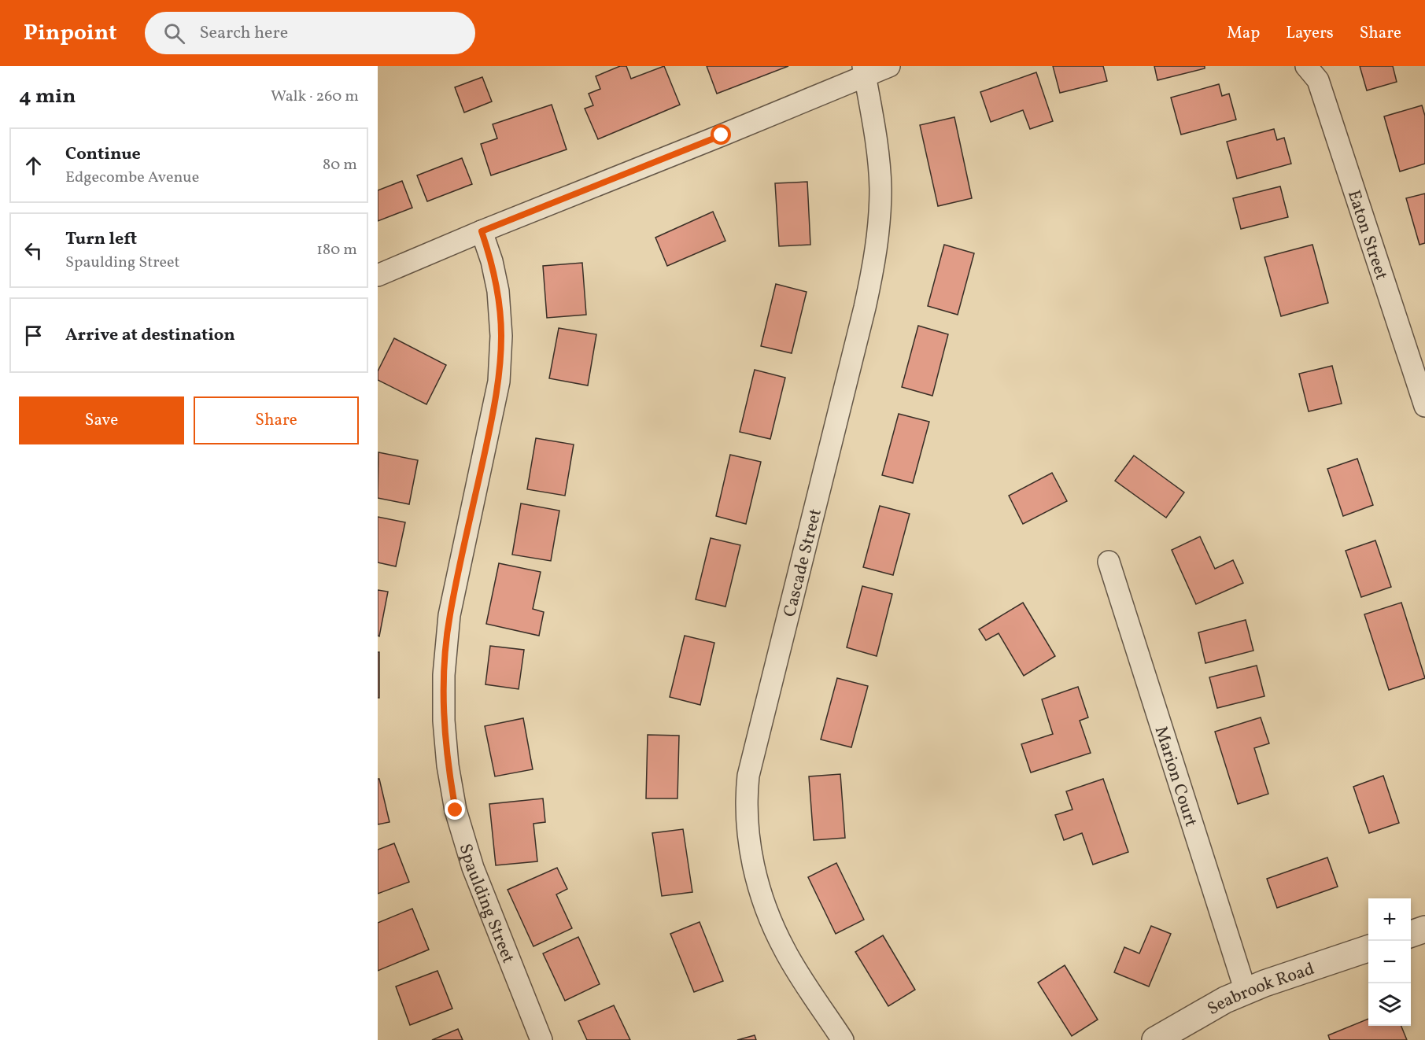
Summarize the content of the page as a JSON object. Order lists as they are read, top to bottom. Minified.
{"streets":{"street":["Eaton Street","Cascade Street","Marion Court","Spaulding Street","Seabrook Road"]},"crossings":[["Marion Court","Seabrook Road"]],"page":{"header":"Pinpoint","search":"Search here","nav":["Map","Layers","Share"],"heading":["4 min","Walk · 260 m"],"list":[["Continue","Edgecombe Avenue","80 m"],["Turn left","Spaulding Street","180 m"],"Arrive at destination"],"buttons":["Save","Share"],"map_buttons":["+","−"]}}
